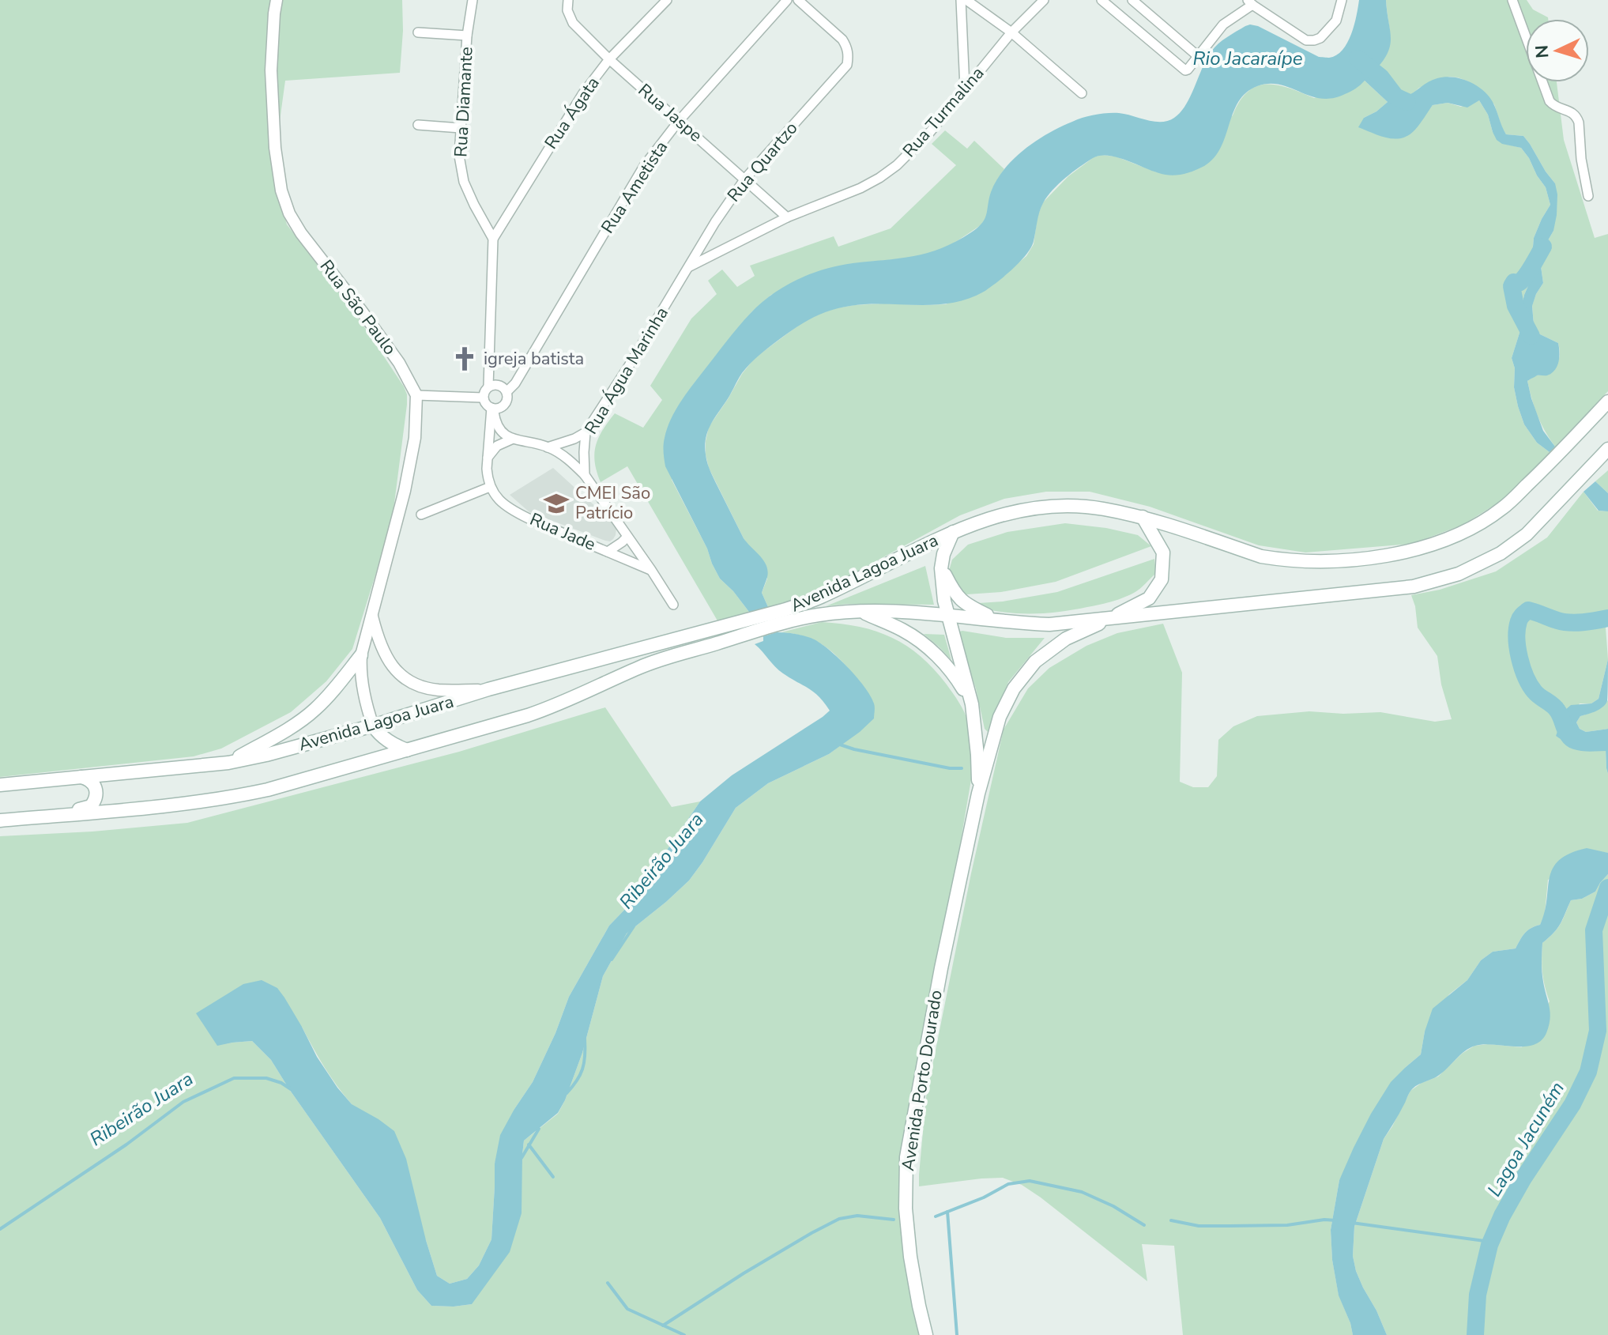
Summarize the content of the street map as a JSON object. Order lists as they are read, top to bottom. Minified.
{"streets":{"main road":["Avenida Lagoa Juara","Avenida Porto Dourado"],"street":["Rua Diamante","Rua Turmalina","Rua Ágata","Rua Jaspe","Rua Quartzo","Rua Ametista","Rua São Paulo","Rua Água Marinha","Rua Jade"]},"crossings":[["Rua Diamante","Rua Ágata"],["Rua Turmalina","Rua Jaspe"],["Rua Turmalina","Rua Quartzo"],["Rua Turmalina","Rua Água Marinha"],["Rua Ágata","Rua Jaspe"],["Rua Jaspe","Rua Quartzo"],["Rua Jaspe","Rua Ametista"],["Rua Quartzo","Rua Água Marinha"]],"water":["Rio Jacaraípe","Ribeirão Juara","Lagoa Jacuném"],"places":{"church":["igreja batista"],"school or university":["CMEI São Patrício"]},"north":"left"}
